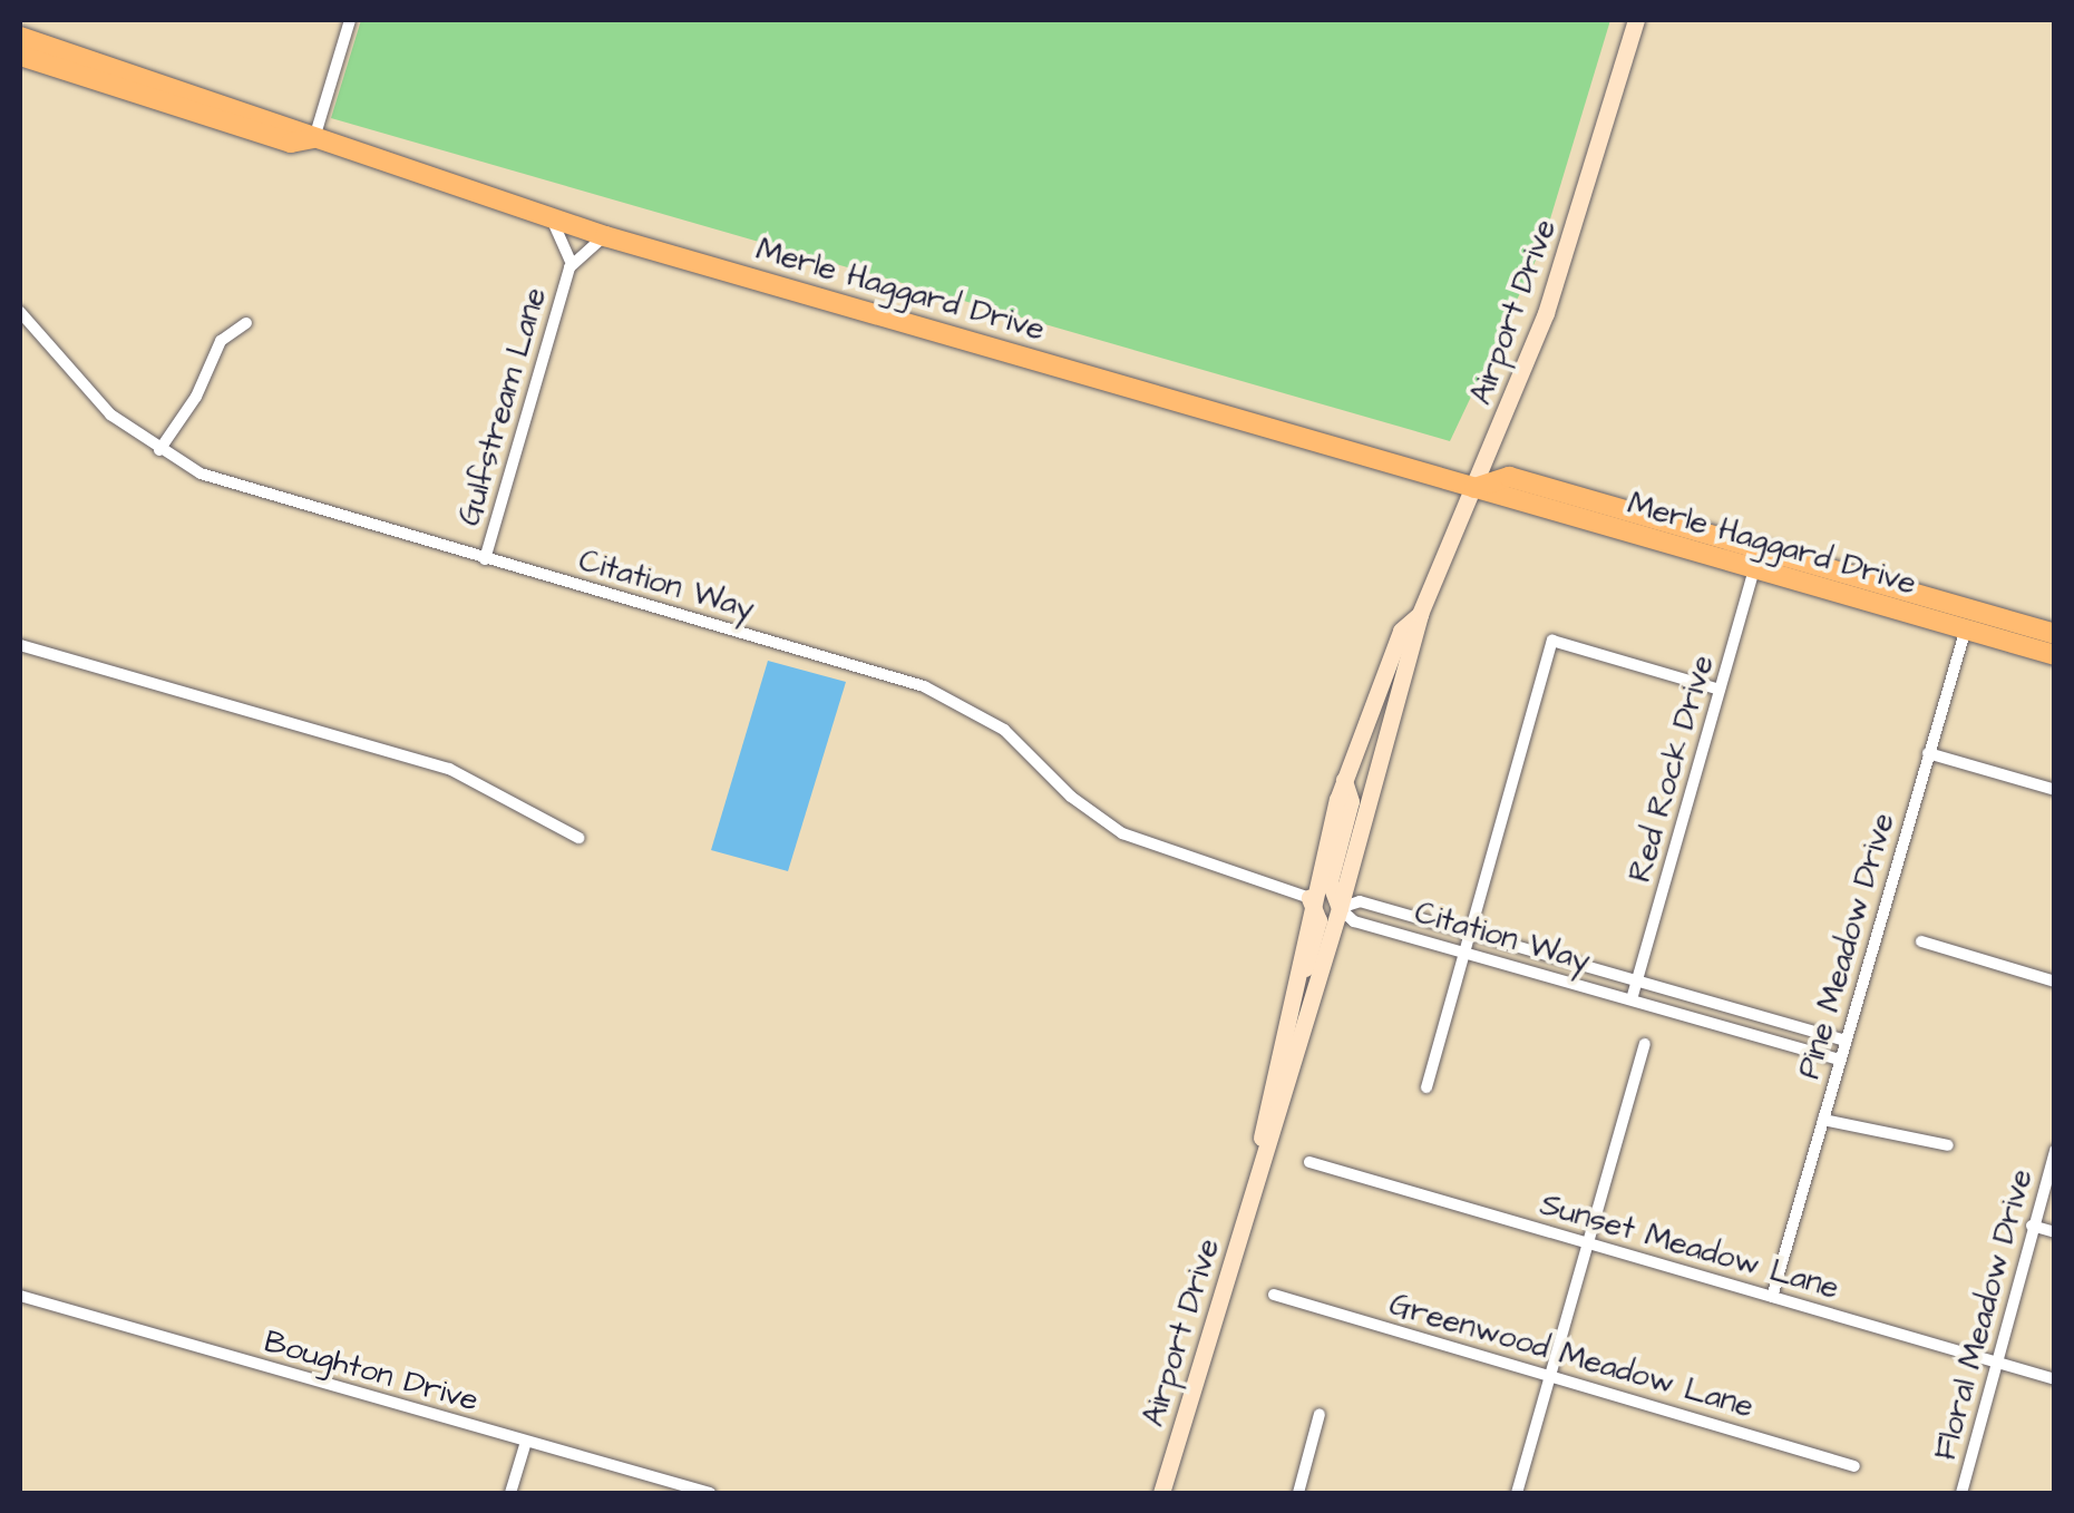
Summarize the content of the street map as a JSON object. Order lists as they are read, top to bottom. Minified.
{"streets":{"main road":["Merle Haggard Drive","Airport Drive"],"street":["Gulfstream Lane","Citation Way","Red Rock Drive","Pine Meadow Drive","Sunset Meadow Lane","Floral Meadow Drive","Greenwood Meadow Lane","Boughton Drive"]},"crossings":[["Merle Haggard Drive","Airport Drive"],["Merle Haggard Drive","Gulfstream Lane"],["Merle Haggard Drive","Red Rock Drive"],["Merle Haggard Drive","Pine Meadow Drive"],["Airport Drive","Citation Way"],["Gulfstream Lane","Citation Way"],["Citation Way","Red Rock Drive"],["Citation Way","Pine Meadow Drive"],["Pine Meadow Drive","Sunset Meadow Lane"],["Sunset Meadow Lane","Floral Meadow Drive"]]}
